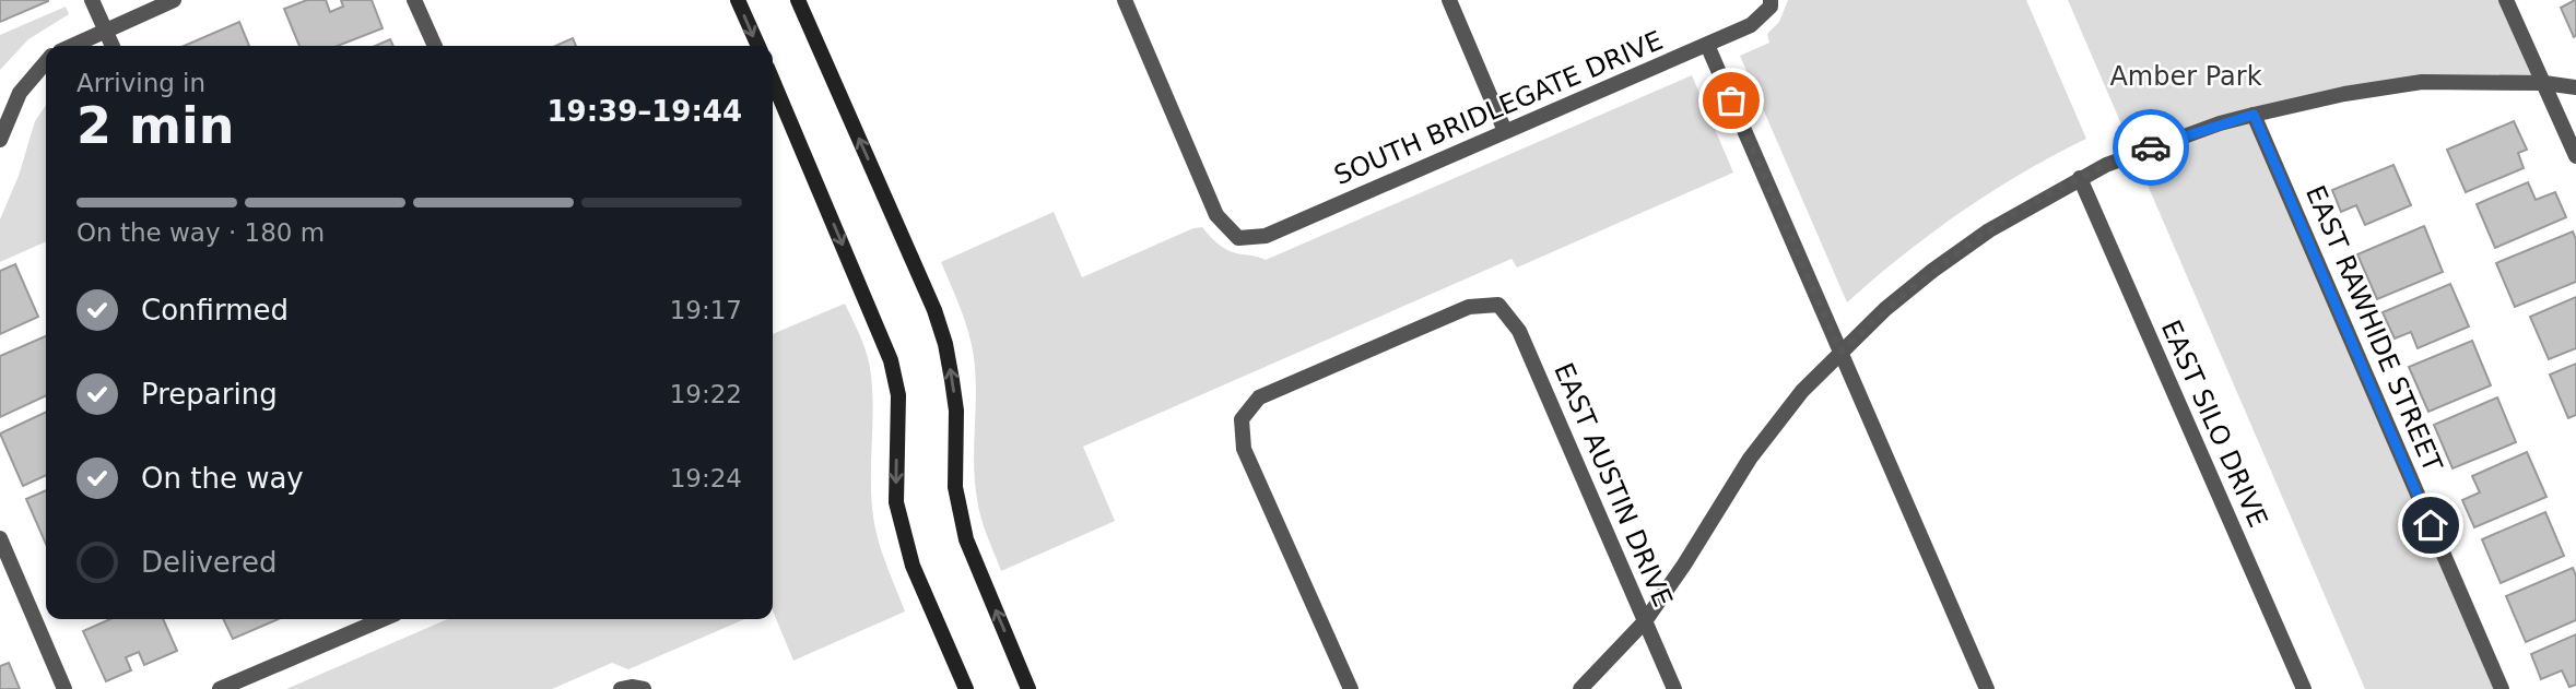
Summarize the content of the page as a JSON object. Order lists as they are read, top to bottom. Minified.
{"streets":{"street":["SOUTH BRIDLEGATE DRIVE","EAST RAWHIDE STREET","EAST SILO DRIVE","EAST AUSTIN DRIVE"]},"parks":["Amber Park"],"page":{"heading":["2 min","Arriving in","19:39–19:44"],"bar":"On the way · 180 m","list":[["Confirmed","19:17"],["Preparing","19:22"],["On the way","19:24"],"Delivered"]}}
